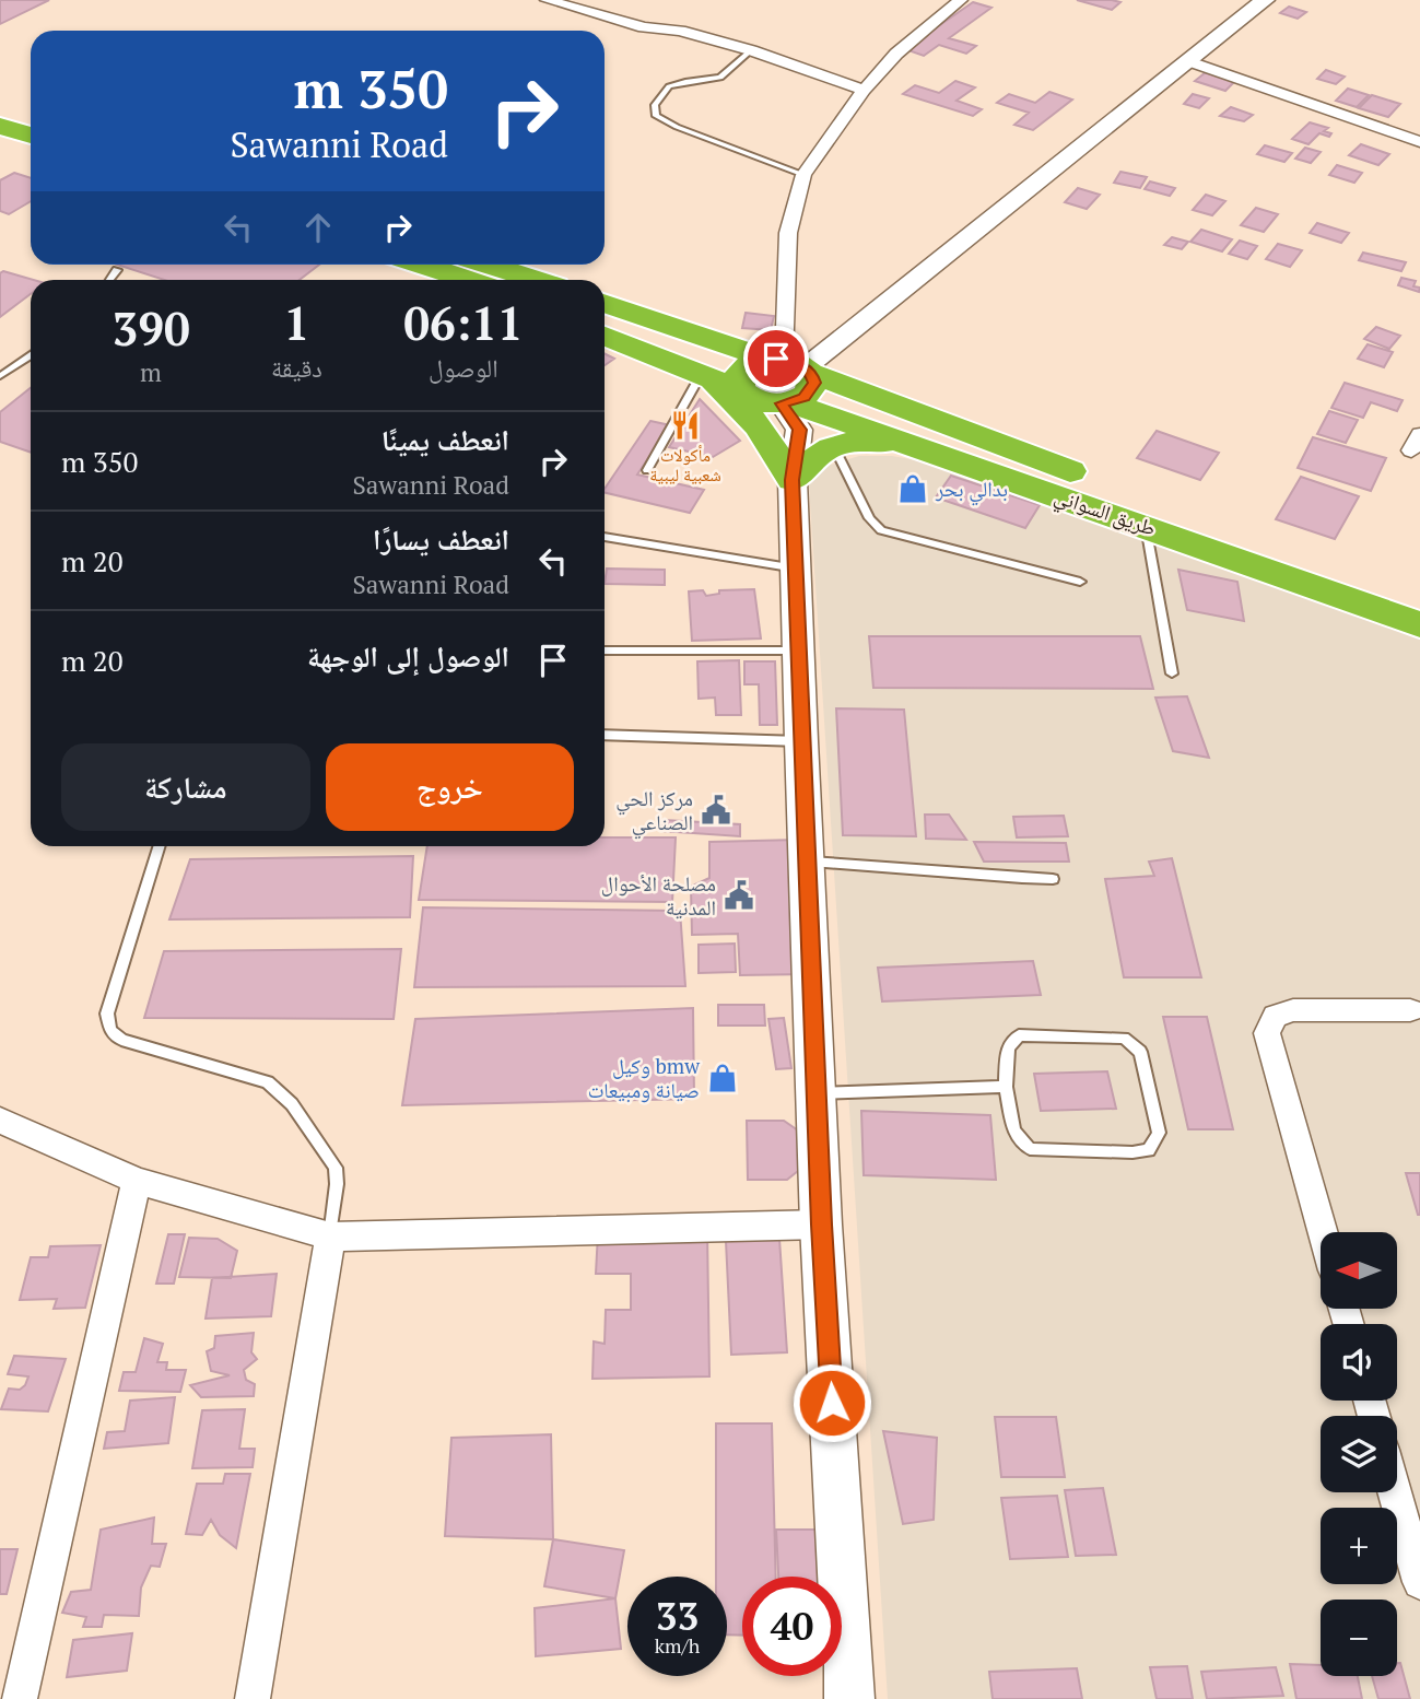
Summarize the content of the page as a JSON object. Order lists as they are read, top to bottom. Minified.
{"streets":{"highway":["طريق السواني"]},"places":{"restaurant":["مأكولات شعبية ليبية"],"shop":["بدالي بحر","وكيل bmw صيانة ومبيعات"],"public building":["مركز الحي الصناعي","مصلحة الأحوال المدنية"]},"north":"left","page":{"turn":["350 m","Sawanni Road"],"eta":["06:11","الوصول","1","دقيقة","390","m"],"list":[{"name":"انعطف يمينًا","note":"Sawanni Road","value":"350 m"},{"name":"انعطف يسارًا","note":"Sawanni Road","value":"20 m"},{"name":"الوصول إلى الوجهة","value":"20 m"}],"buttons":["خروج","مشاركة"],"map_buttons":["+","−"],"speed":"33 km/h","limit":"40"}}
